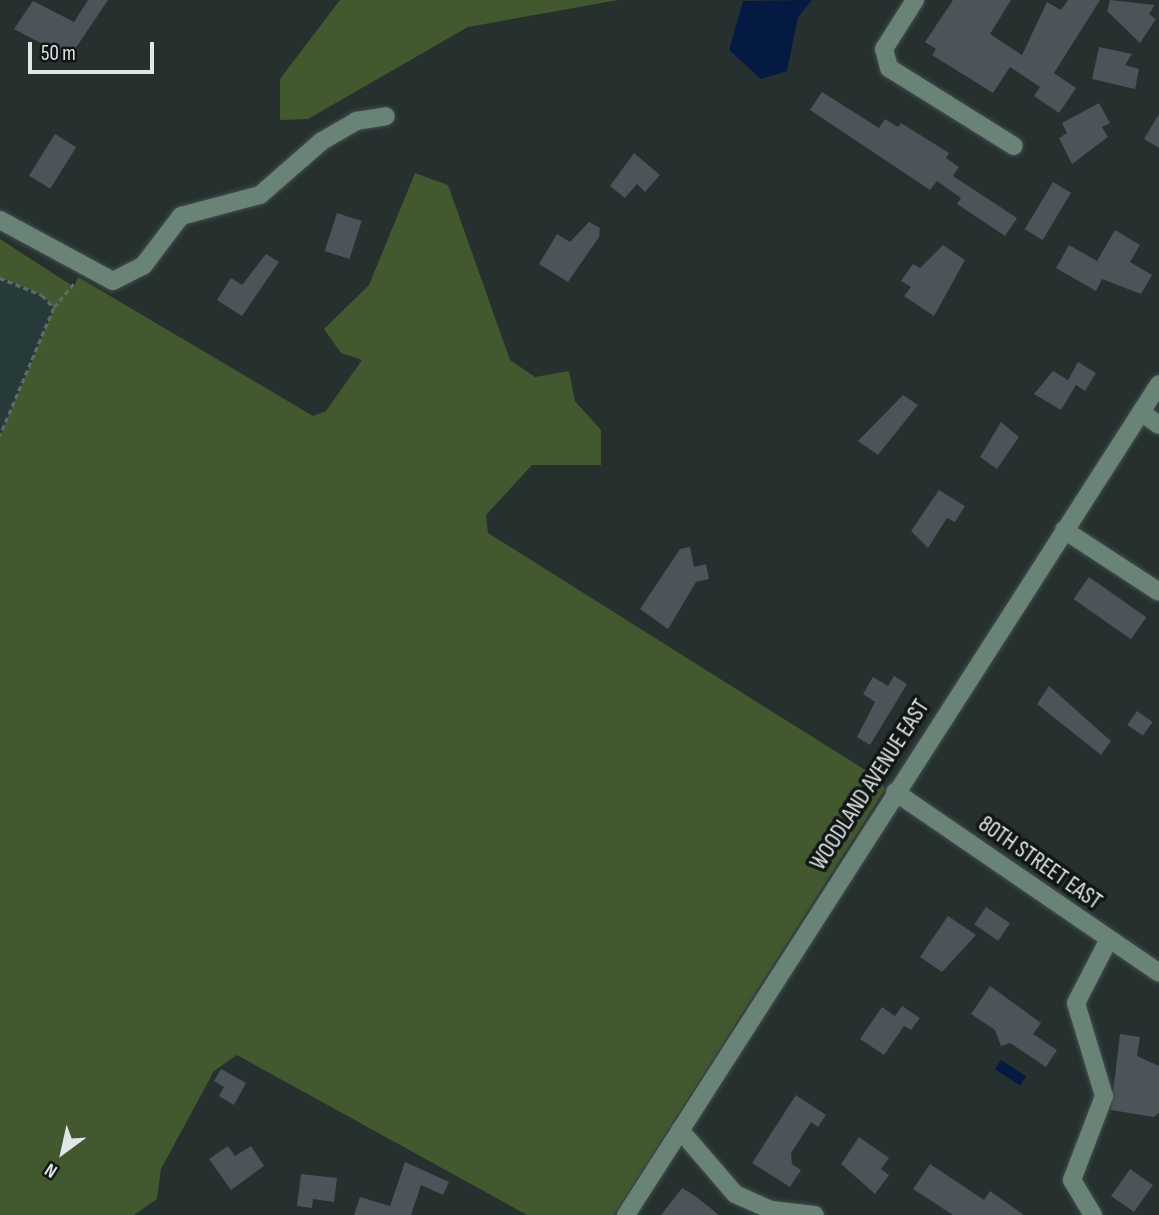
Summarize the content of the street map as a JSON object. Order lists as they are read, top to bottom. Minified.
{"streets":{"street":["WOODLAND AVENUE EAST","80TH STREET EAST"]},"crossings":[["WOODLAND AVENUE EAST","80TH STREET EAST"]],"scale_bar":"50 m","north":"bottom left"}
